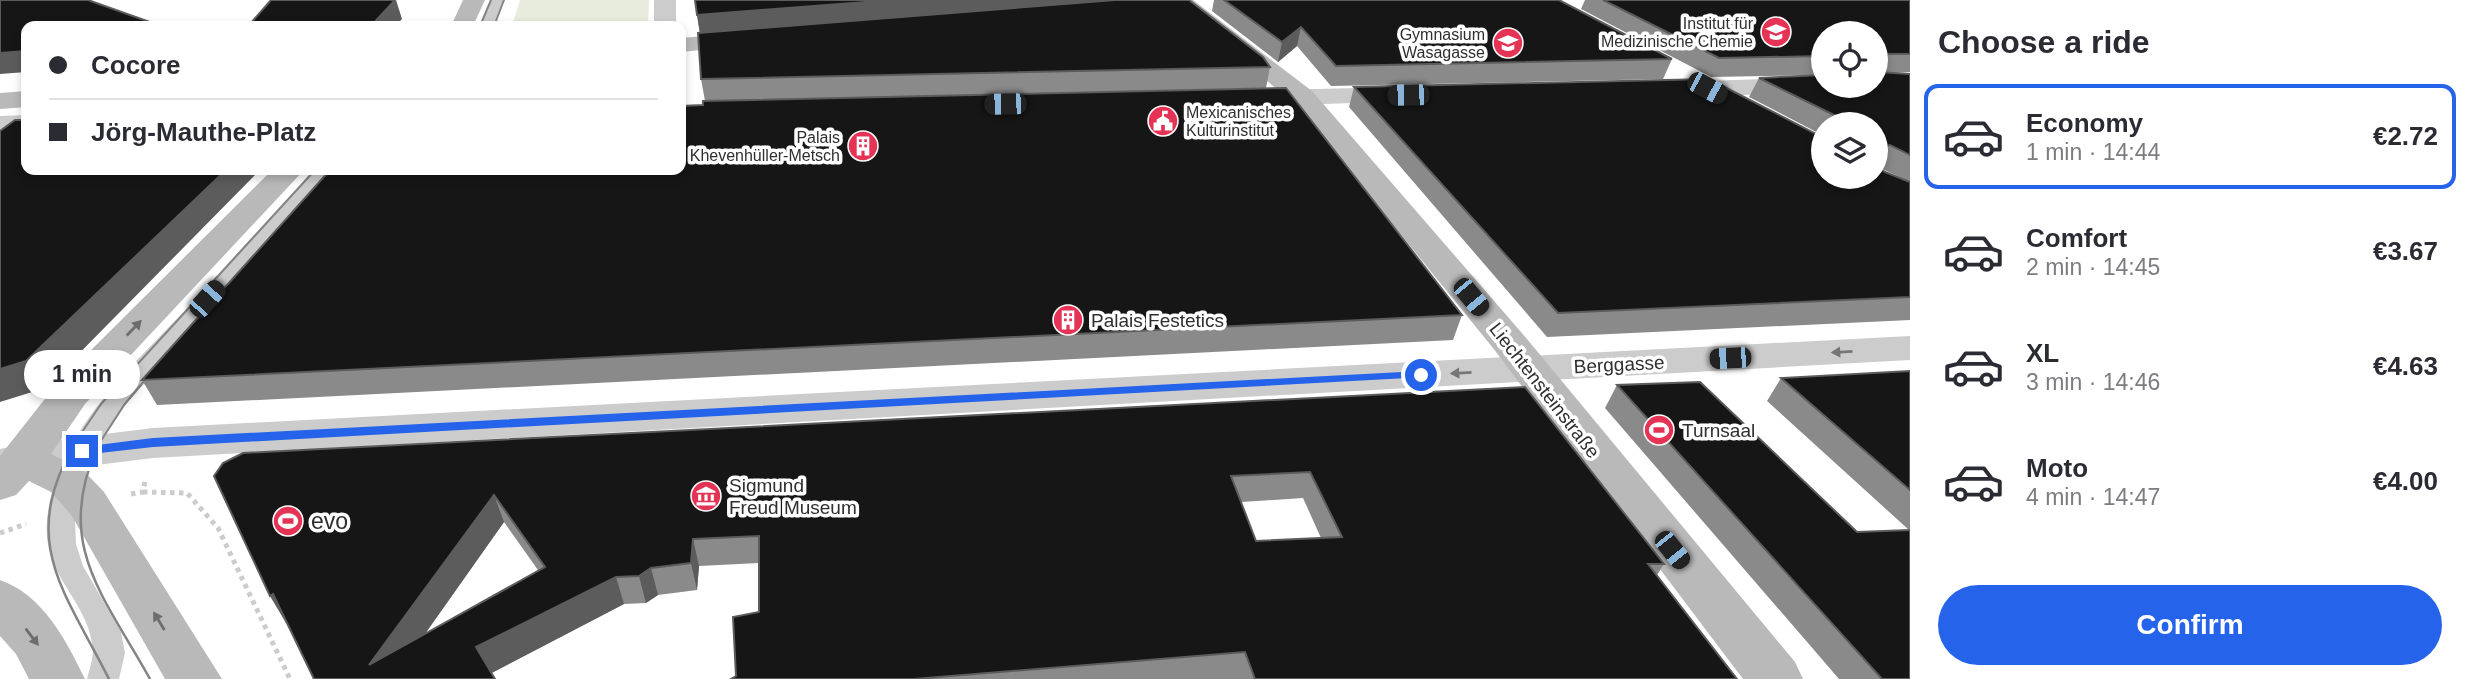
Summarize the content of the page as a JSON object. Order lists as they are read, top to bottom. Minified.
{"streets":{"street":["Berggasse","Liechtensteinstraße"]},"crossings":[["Berggasse","Liechtensteinstraße"]],"one_way":["Berggasse"],"places":{"school or university":["Institut für Medizinische Chemie","Gymnasium Wasagasse"],"public building":["Mexicanisches Kulturinstitut"],"building":["Palais Khevenhüller-Metsch","Palais Festetics"],"sports":["Turnsaal","evo"],"museum":["Sigmund Freud Museum"]},"page":{"heading":"Choose a ride","banner":["Cocore","Jörg-Mauthe-Platz"],"list":[{"name":"Economy","note":"1 min · 14:44","value":"€2.72"},{"name":"Comfort","note":"2 min · 14:45","value":"€3.67"},{"name":"XL","note":"3 min · 14:46","value":"€4.63"},{"name":"Moto","note":"4 min · 14:47","value":"€4.00"}],"bubble":"1 min","buttons":"Confirm"}}
